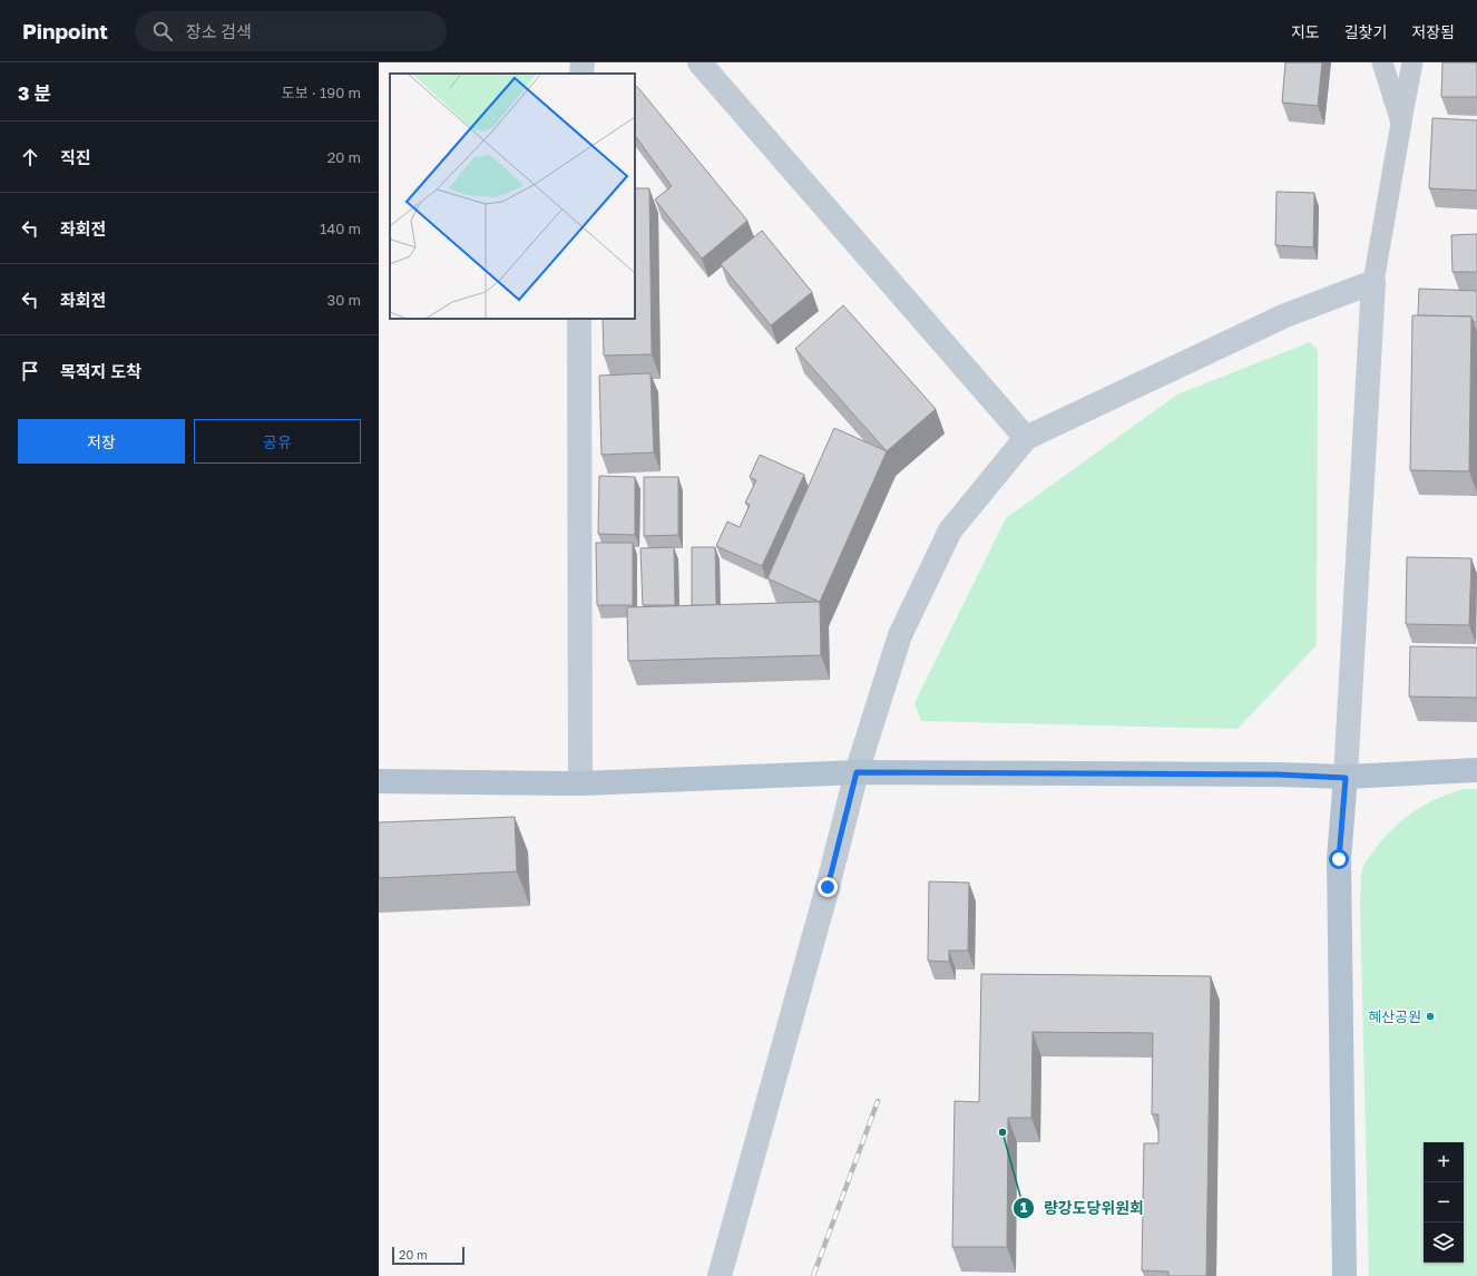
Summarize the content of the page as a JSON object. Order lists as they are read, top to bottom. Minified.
{"places":["혜산공원","량강도당위원회"],"scale_bar":"20 m","page":{"header":"Pinpoint","search":"장소 검색","nav":["지도","길찾기","저장됨"],"heading":["3 분","도보 · 190 m"],"list":[["직진","20 m"],["좌회전","140 m"],["좌회전","30 m"],"목적지 도착"],"buttons":["저장","공유"],"map_buttons":["+","−"],"scale":"20 m"}}
